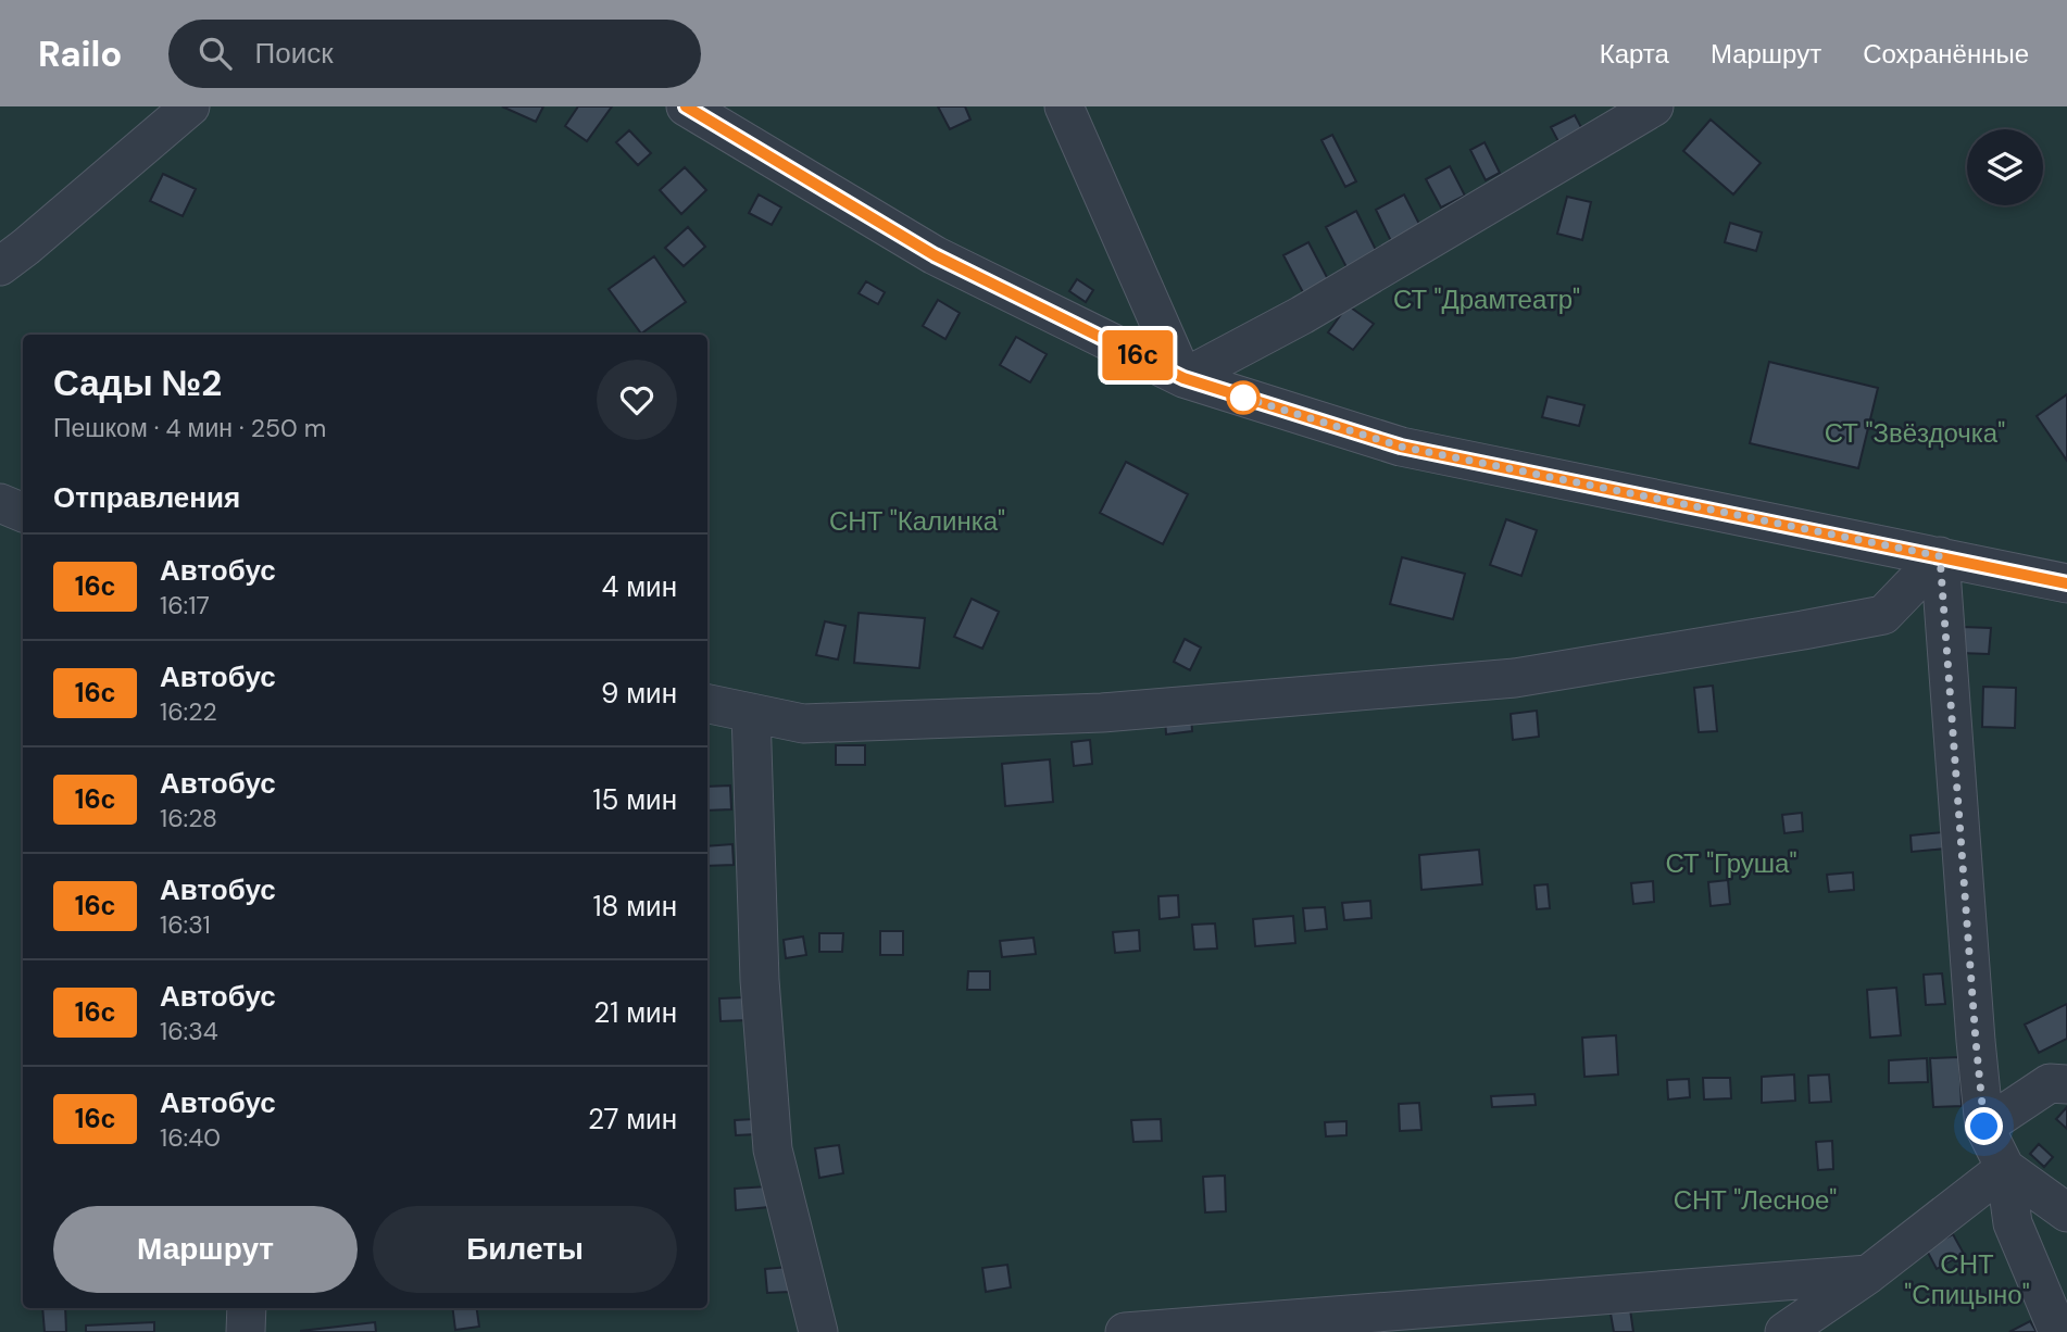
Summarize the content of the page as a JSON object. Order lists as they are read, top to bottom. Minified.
{"parks":["СТ \"Драмтеатр\"","СТ \"Звёздочка\"","СНТ \"Калинка\"","СТ \"Груша\"","СНТ \"Лесное\"","СНТ \"Спицыно\""],"lines":["bus line 16с"],"page":{"header":"Railo","search":"Поиск","nav":["Карта","Маршрут","Сохранённые"],"on_map":"16с","heading":[["Сады №2","Пешком · 4 мин · 250 m"],"Отправления"],"list":[{"mark":"16с","name":"Автобус","note":"16:17","value":"4 мин"},{"mark":"16с","name":"Автобус","note":"16:22","value":"9 мин"},{"mark":"16с","name":"Автобус","note":"16:28","value":"15 мин"},{"mark":"16с","name":"Автобус","note":"16:31","value":"18 мин"},{"mark":"16с","name":"Автобус","note":"16:34","value":"21 мин"},{"mark":"16с","name":"Автобус","note":"16:40","value":"27 мин"}],"buttons":["Маршрут","Билеты"]}}
